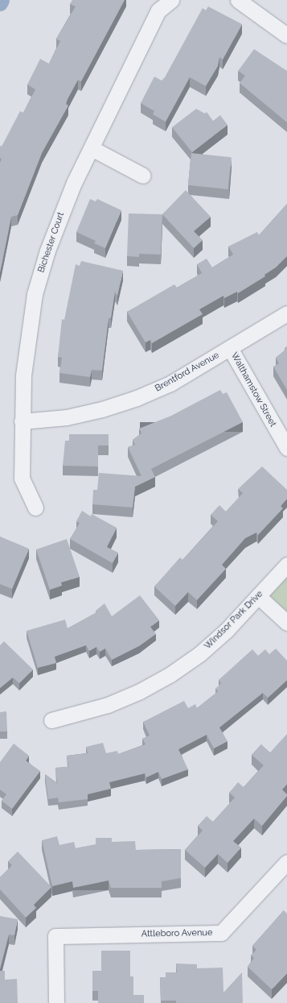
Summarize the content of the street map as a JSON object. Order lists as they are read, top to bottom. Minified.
{"streets":{"street":["Bichester Court","Brentford Avenue","Walthamstow Street","Windsor Park Drive","Attleboro Avenue"]},"crossings":[["Bichester Court","Brentford Avenue"],["Brentford Avenue","Walthamstow Street"]]}
